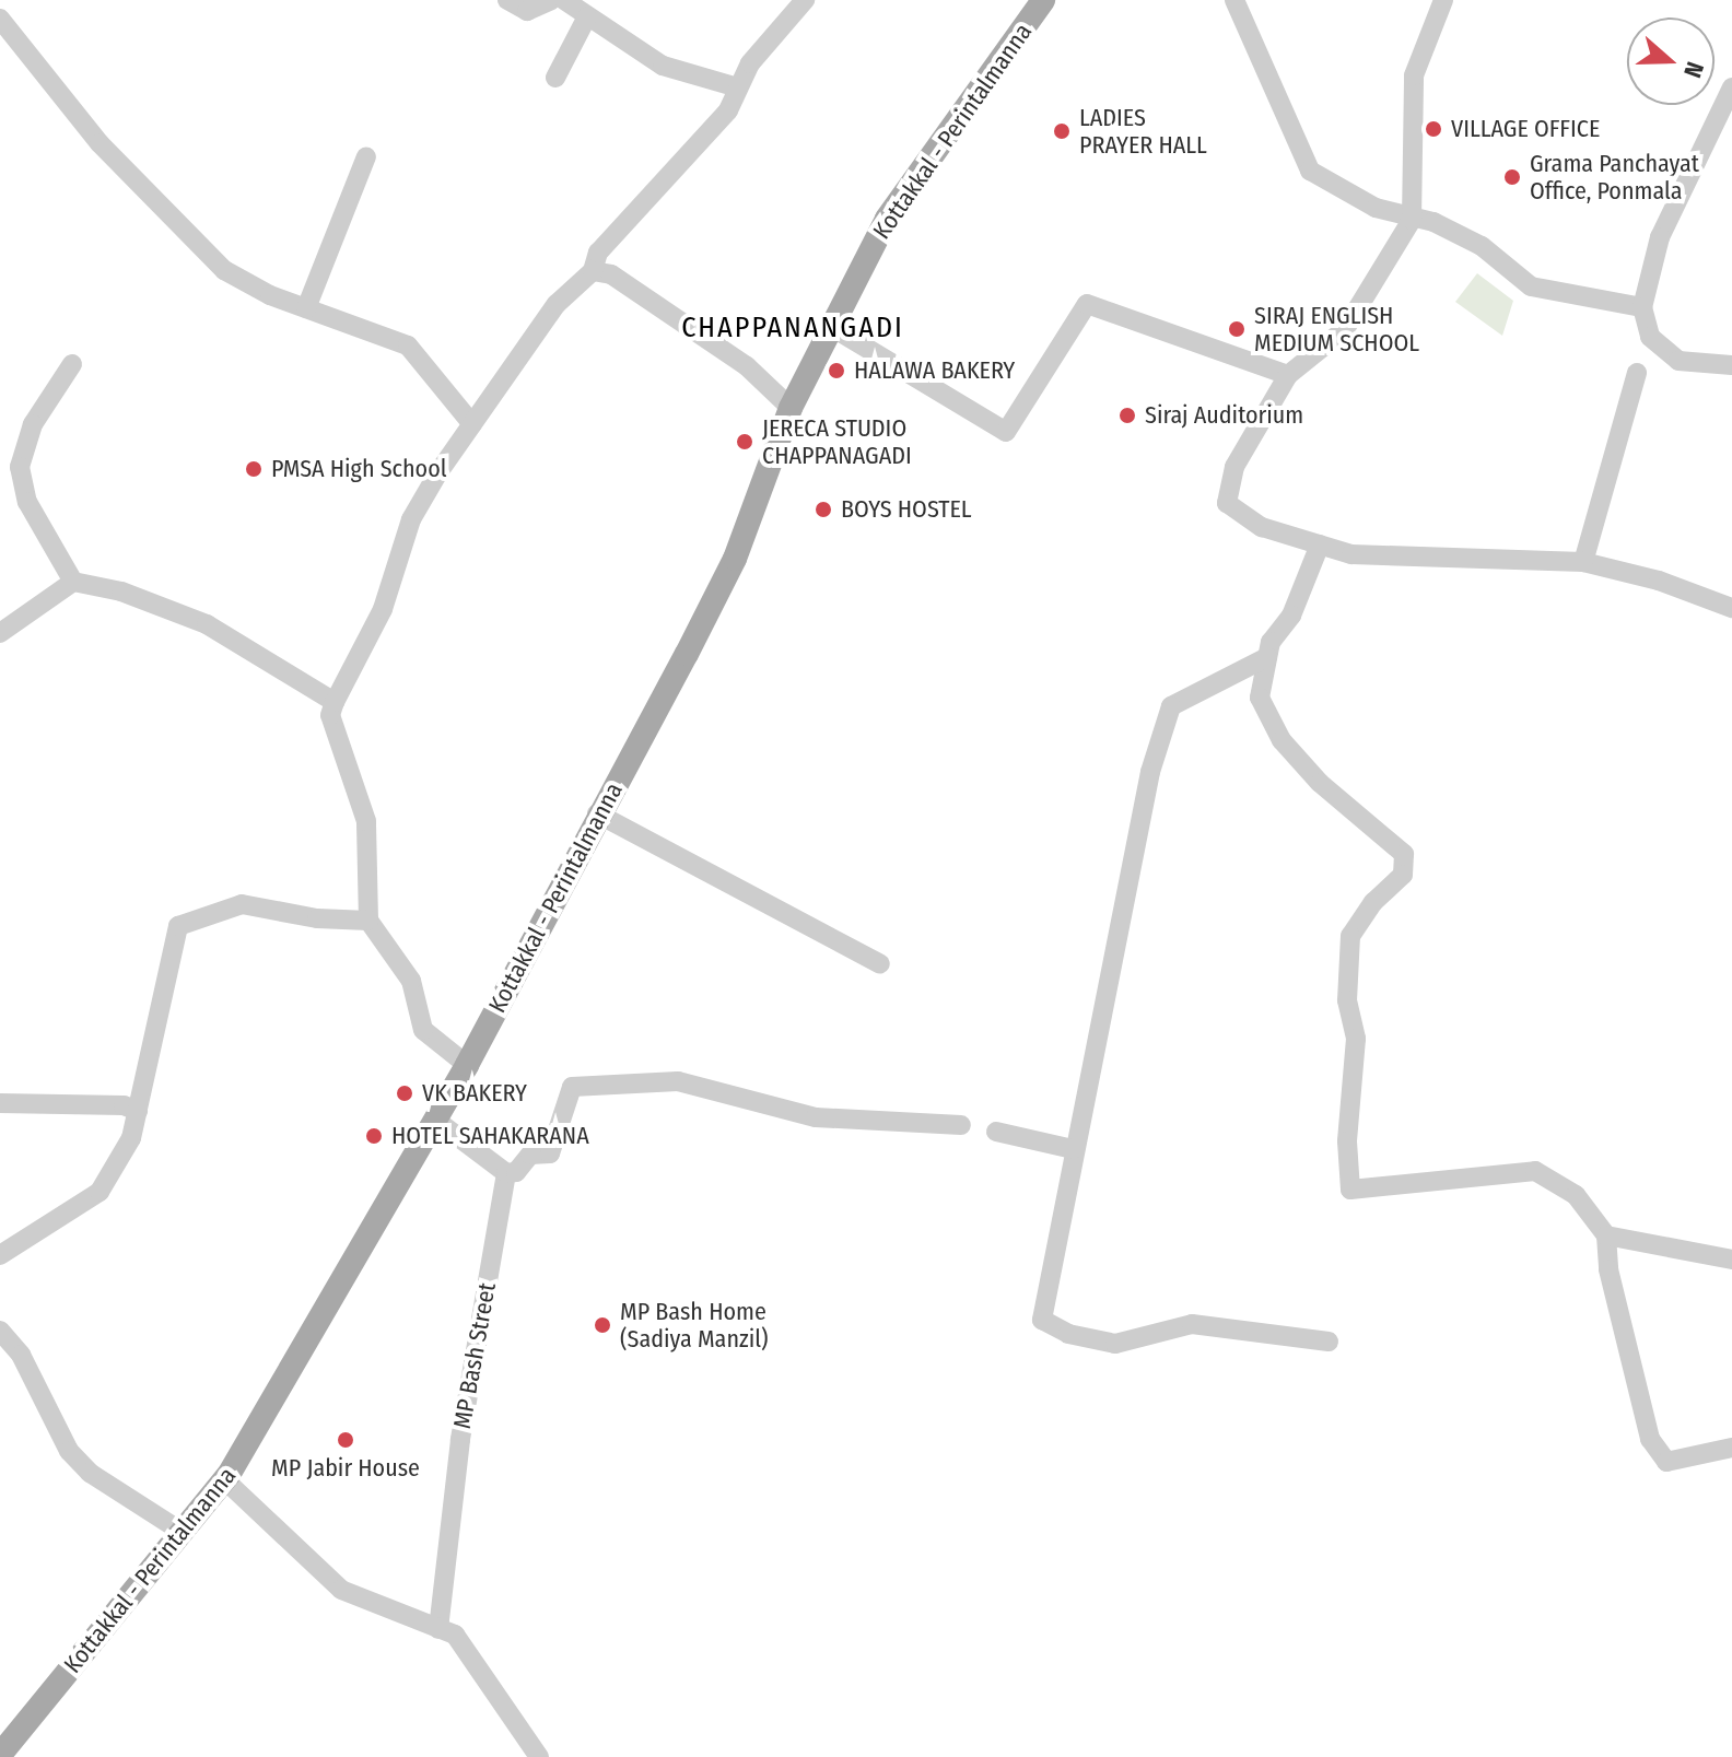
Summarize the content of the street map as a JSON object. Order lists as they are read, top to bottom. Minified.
{"streets":{"main road":["Kottakkal - Perintalmanna"],"street":["MP Bash Street"]},"districts":["CHAPPANANGADI"],"places":["VILLAGE OFFICE","LADIES PRAYER HALL","Grama Panchayat Office, Ponmala","SIRAJ ENGLISH MEDIUM SCHOOL","HALAWA BAKERY","Siraj Auditorium","JERECA STUDIO CHAPPANAGADI","PMSA High School","BOYS HOSTEL","VK BAKERY","HOTEL SAHAKARANA","MP Bash Home (Sadiya Manzil)","MP Jabir House"],"north":"right"}
